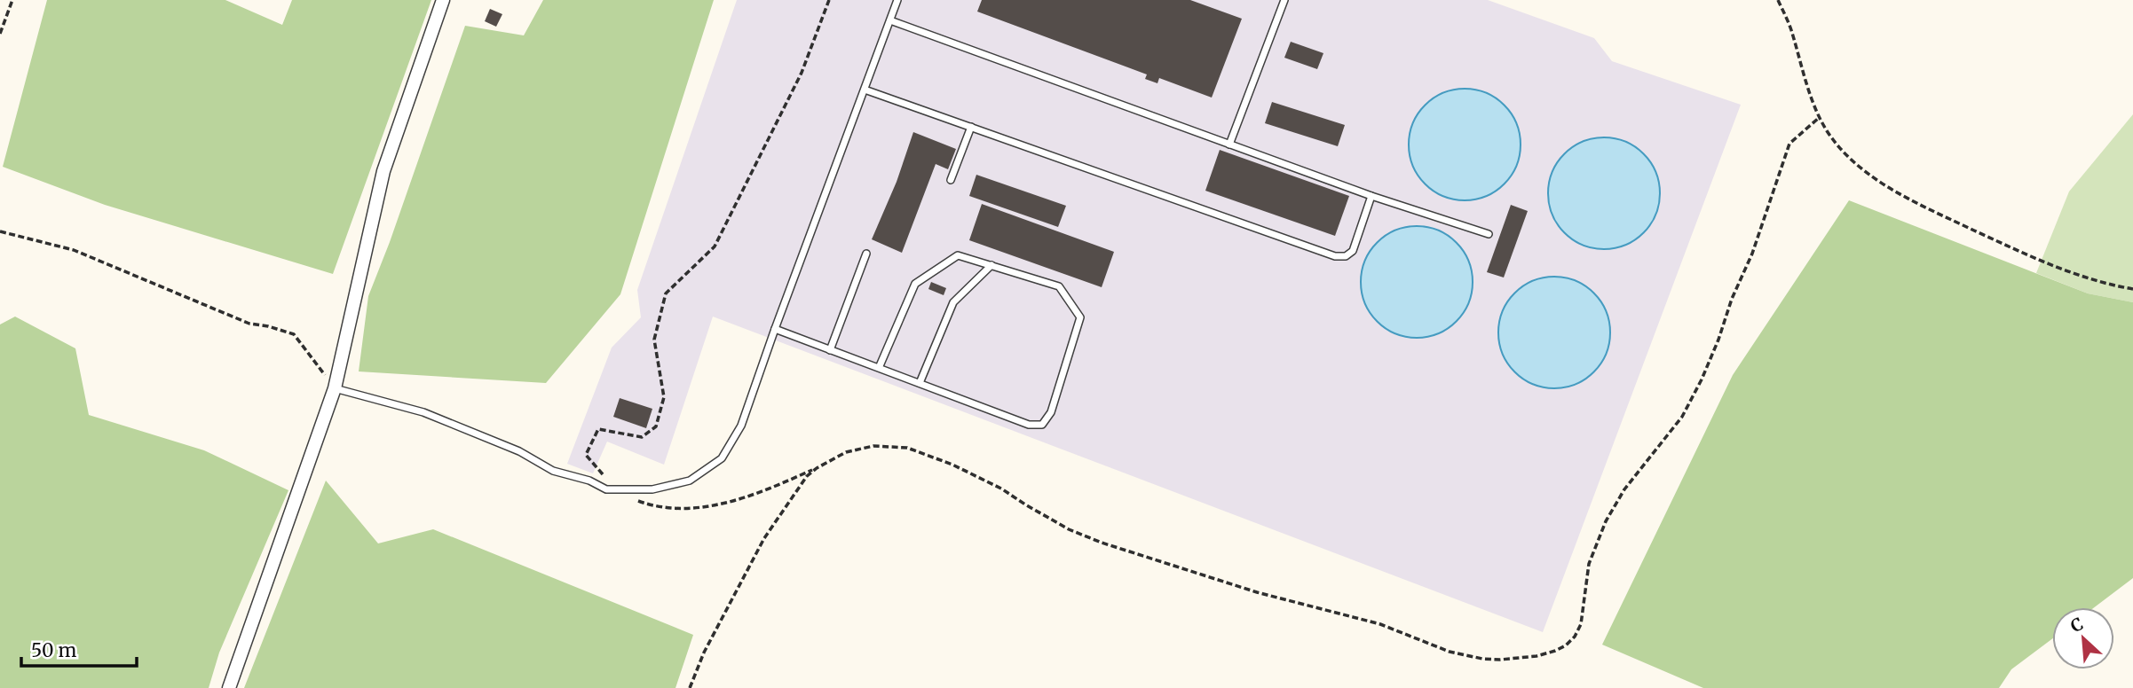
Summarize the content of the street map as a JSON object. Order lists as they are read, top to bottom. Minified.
{"scale_bar":"50 m","north":"top left"}
